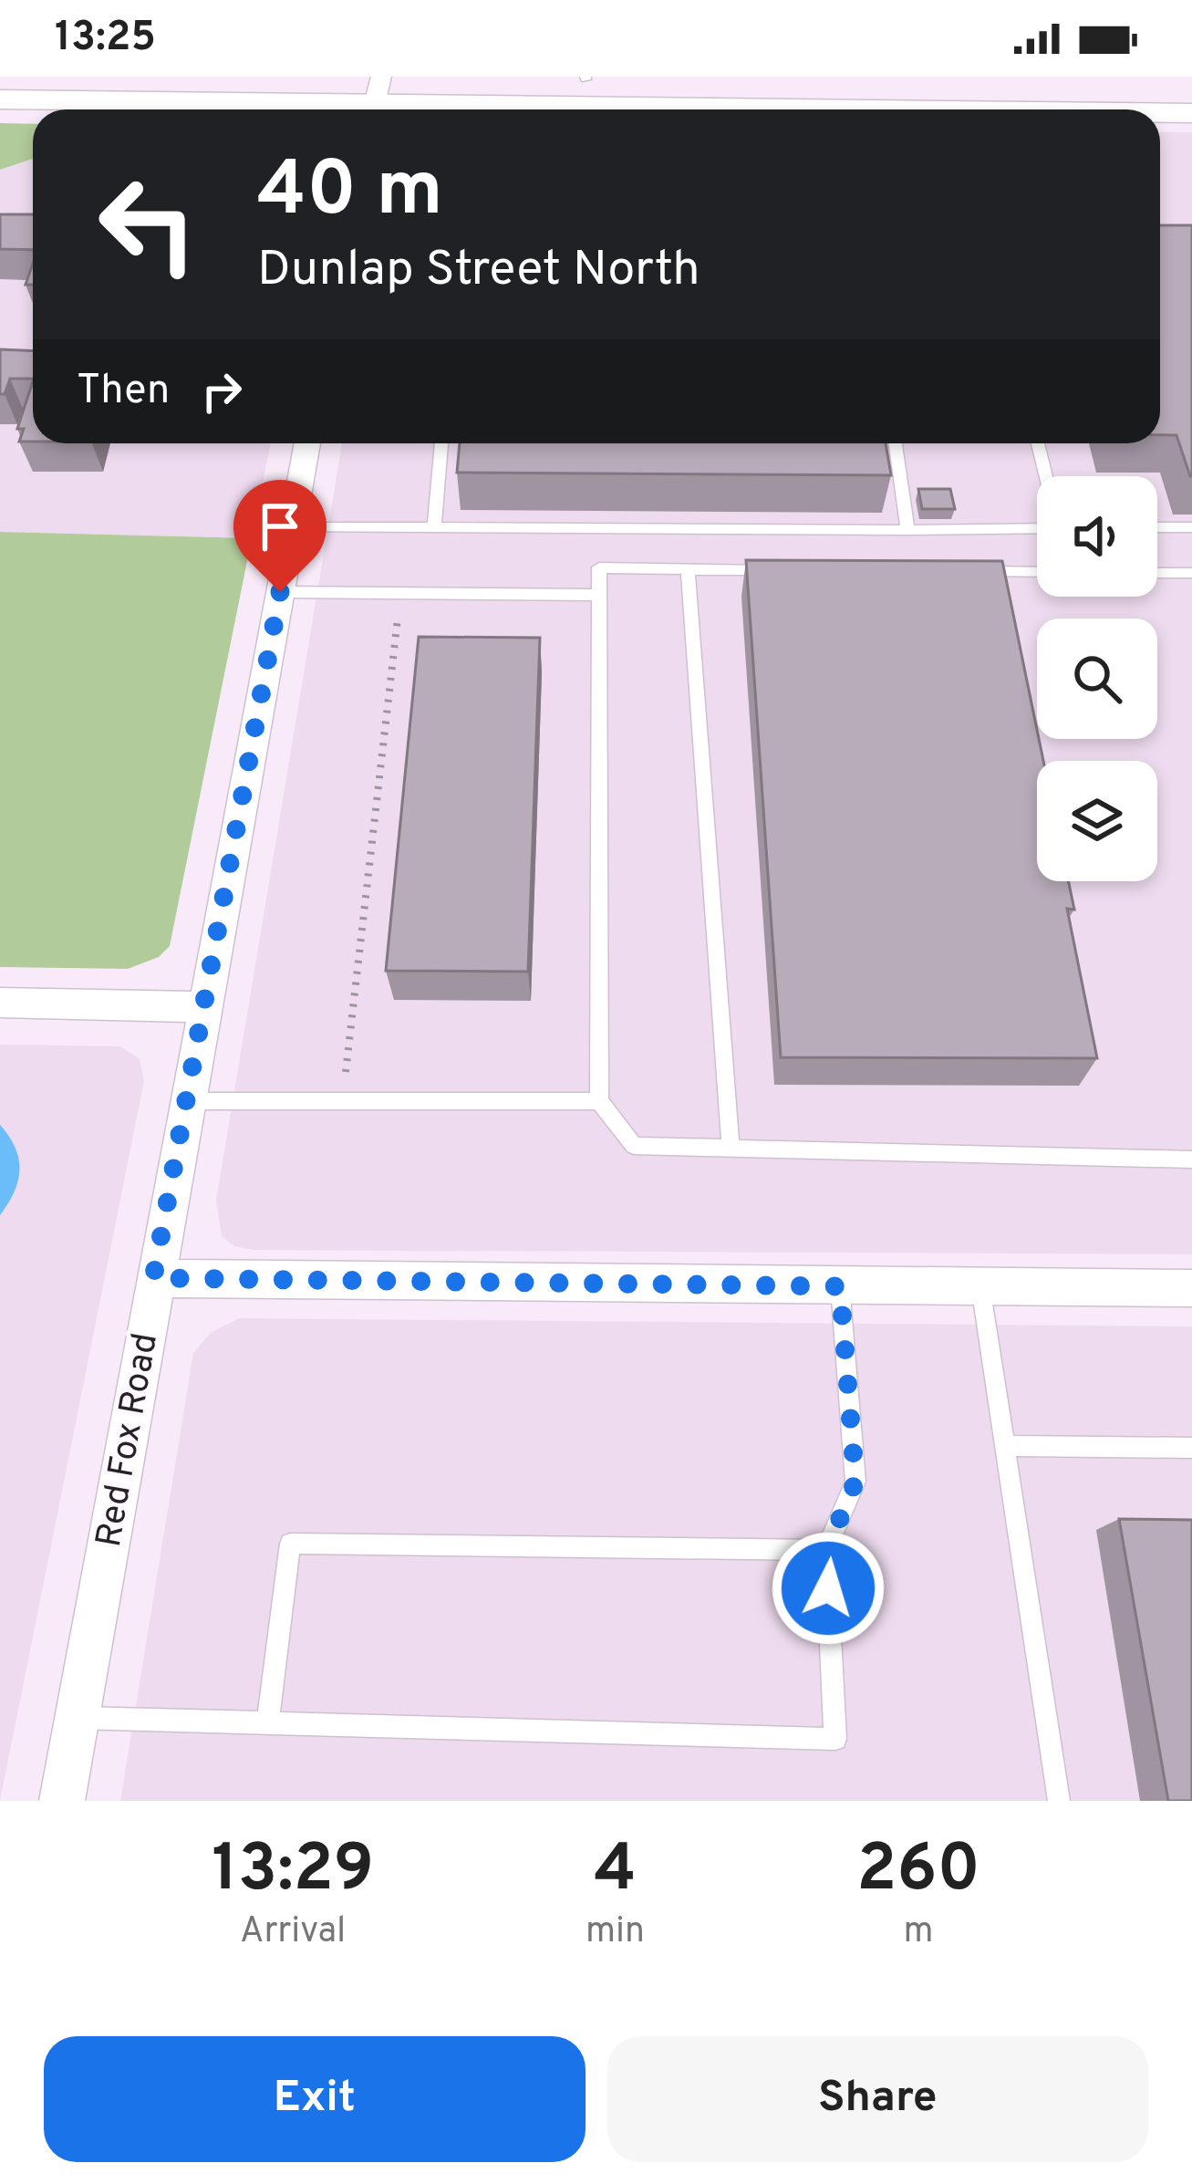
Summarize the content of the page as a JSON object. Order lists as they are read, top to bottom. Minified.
{"streets":{"street":["Red Fox Road"]},"page":{"status":"13:25","turn":["40 m","Dunlap Street North"],"then":"Then","eta":["13:29","Arrival","4","min","260","m"],"buttons":["Exit","Share"]}}
